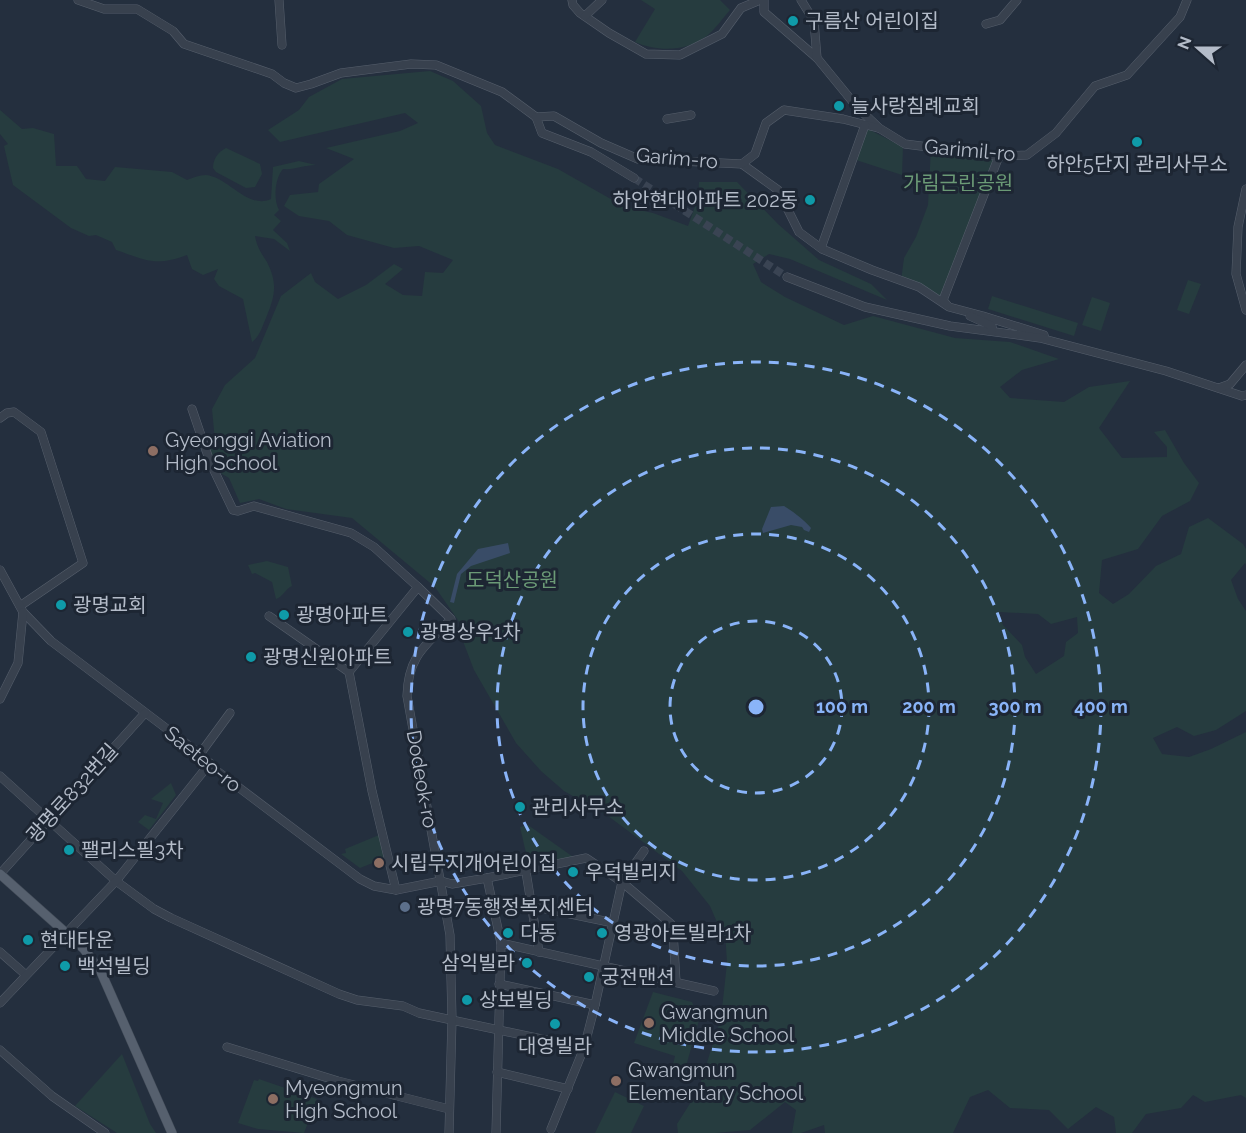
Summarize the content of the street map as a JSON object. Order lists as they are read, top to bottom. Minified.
{"streets":{"street":["Garimil-ro","Garim-ro","Saeteo-ro","Dodeok-ro","광명로832번길"]},"crossings":[["Garimil-ro","Garim-ro"],["Saeteo-ro","Dodeok-ro"],["Saeteo-ro","광명로832번길"]],"parks":["가림근린공원","도덕산공원"],"places":["구름산 어린이집","늘사랑침례교회","하안5단지 관리사무소","하안현대아파트 202동","Gyeonggi Aviation High School","광명교회","광명아파트","광명상우1차","광명신원아파트","관리사무소","팰리스필3차","시립무지개어린이집","우덕빌리지","광명7동행정복지센터","다동","영광아트빌라1차","현대타운","삼익빌라","백석빌딩","궁전맨션","상보빌딩","Gwangmun Middle School","대영빌라","Gwangmun Elementary School","Myeongmun High School"],"north":"left","rings":["100 m","200 m","300 m","400 m"]}
